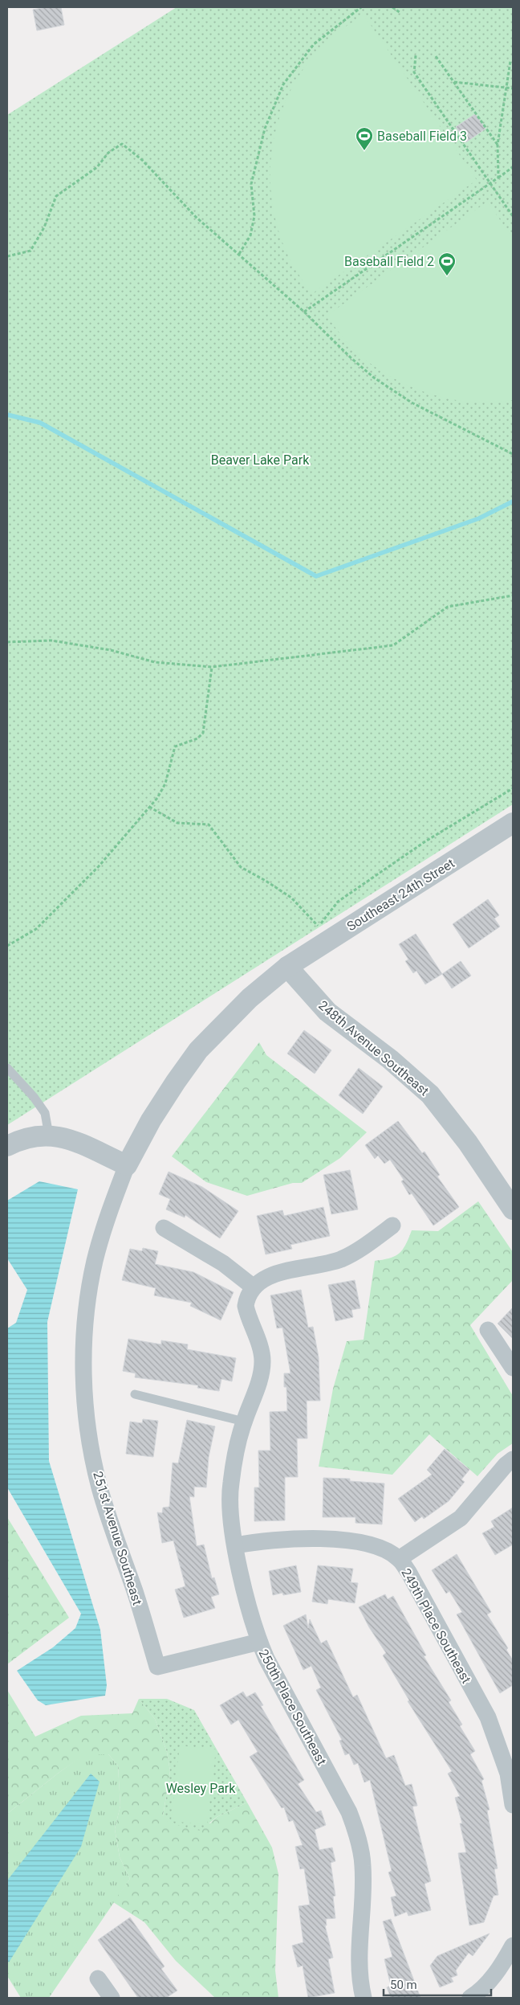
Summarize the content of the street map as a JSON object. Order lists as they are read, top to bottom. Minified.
{"streets":{"street":["Southeast 24th Street","248th Avenue Southeast","251st Avenue Southeast","249th Place Southeast","250th Place Southeast"]},"crossings":[["Southeast 24th Street","248th Avenue Southeast"],["Southeast 24th Street","251st Avenue Southeast"],["248th Avenue Southeast","251st Avenue Southeast"],["251st Avenue Southeast","250th Place Southeast"],["249th Place Southeast","250th Place Southeast"]],"parks":["Beaver Lake Park","Wesley Park"],"places":{"sports":["Baseball Field 3","Baseball Field 2"]},"scale_bar":"50 m"}
